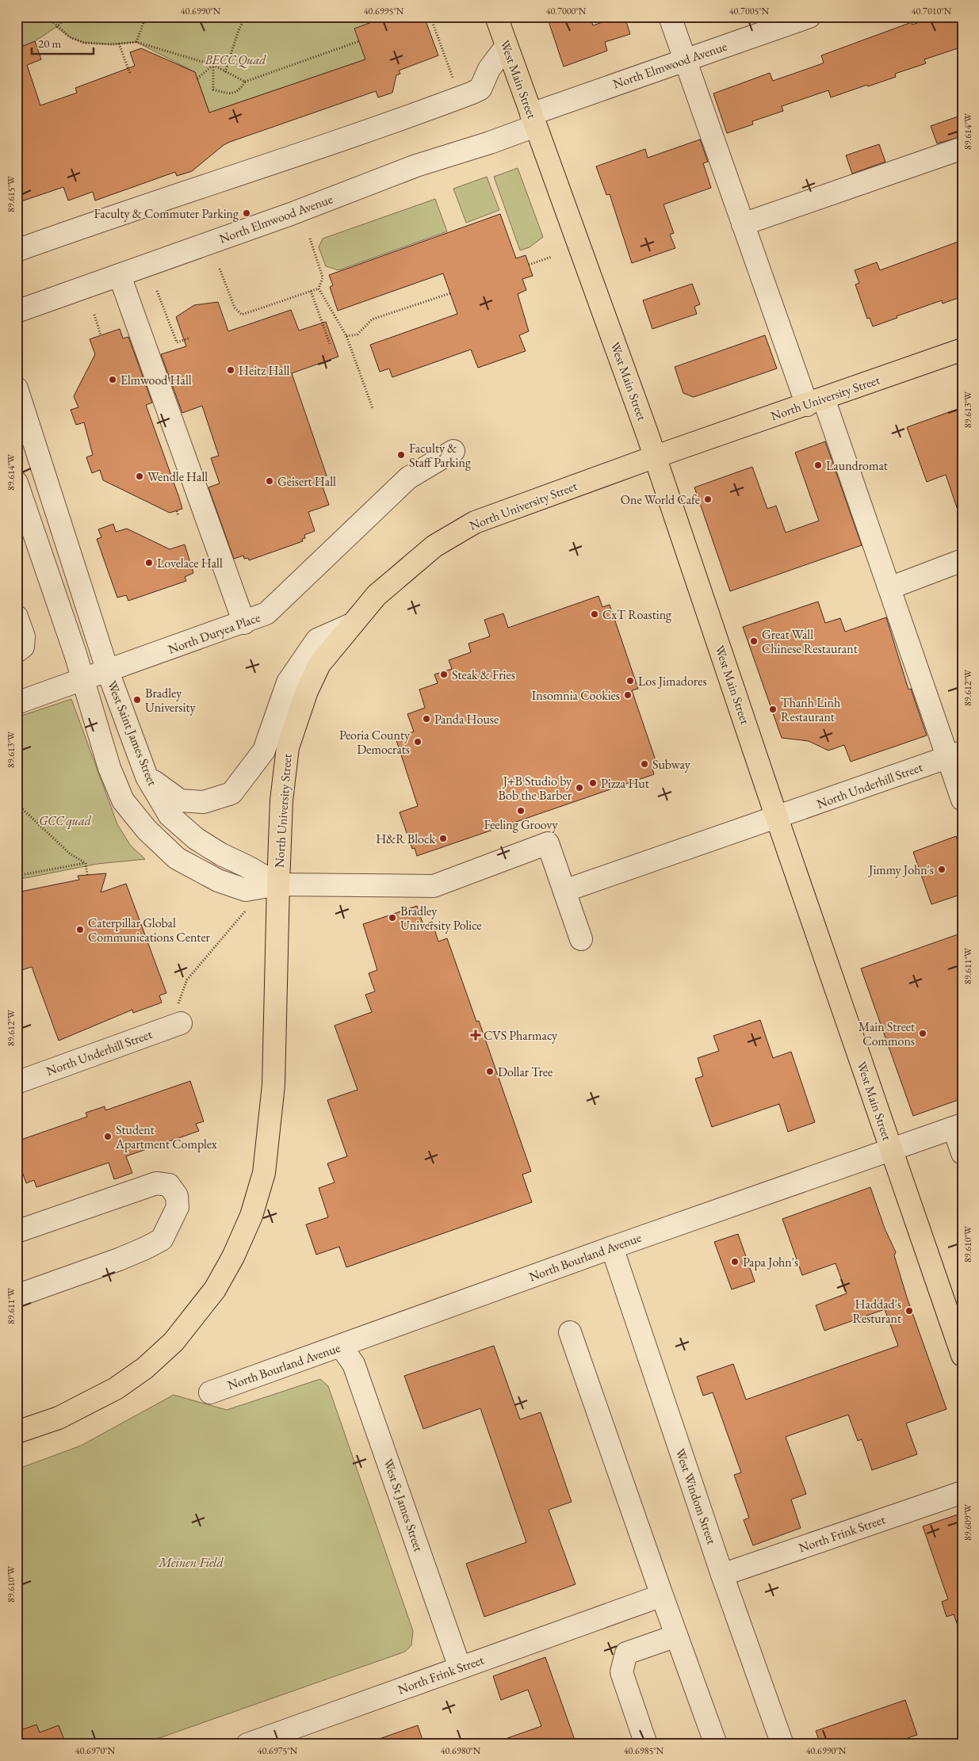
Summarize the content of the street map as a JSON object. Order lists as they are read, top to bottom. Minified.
{"streets":{"main road":["West Main Street","North University Street"],"street":["North Elmwood Avenue","North Duryea Place","West Saint James Street","North Underhill Street","North Bourland Avenue","West Windom Street","West St James Street","North Frink Street"]},"crossings":[["North Elmwood Avenue","West Main Street"],["West Main Street","North University Street"],["West Main Street","North Underhill Street"],["West Main Street","North Bourland Avenue"],["North University Street","West Saint James Street"],["North Duryea Place","West Saint James Street"],["North Bourland Avenue","West Windom Street"],["North Bourland Avenue","West St James Street"],["West Windom Street","North Frink Street"],["West St James Street","North Frink Street"]],"parks":["BECC Quad","GCC quad","Meinen Field"],"places":{"other":["Faculty & Commuter Parking","Heitz Hall","Elmwood Hall","Faculty & Staff Parking","Laundromat","Wendle Hall","Geisert Hall","One World Cafe","Lovelace Hall","CxT Roasting","Great Wall Chinese Restaurant","Steak & Fries","Los Jimadores","Insomnia Cookies","Bradley University","Thanh Linh Restaurant","Panda House","Peoria County Democrats","Subway","Pizza Hut","J+B Studio by Bob the Barber","Feeling Groovy","H&R Block","Jimmy John's","Bradley University Police","Caterpillar Global Communications Center","Main Street Commons","Dollar Tree","Student Apartment Complex","Papa John's","Haddad's Resturant"],"health":["CVS Pharmacy"]},"scale_bar":"20 m","coordinates":["40.6990°N","40.6995°N","40.7000°N","40.7005°N","40.7010°N","89.614°W","89.615°W","89.613°W","89.612°W","89.611°W","89.610°W","89.609°W","40.6970°N","40.6975°N","40.6980°N","40.6985°N"]}
